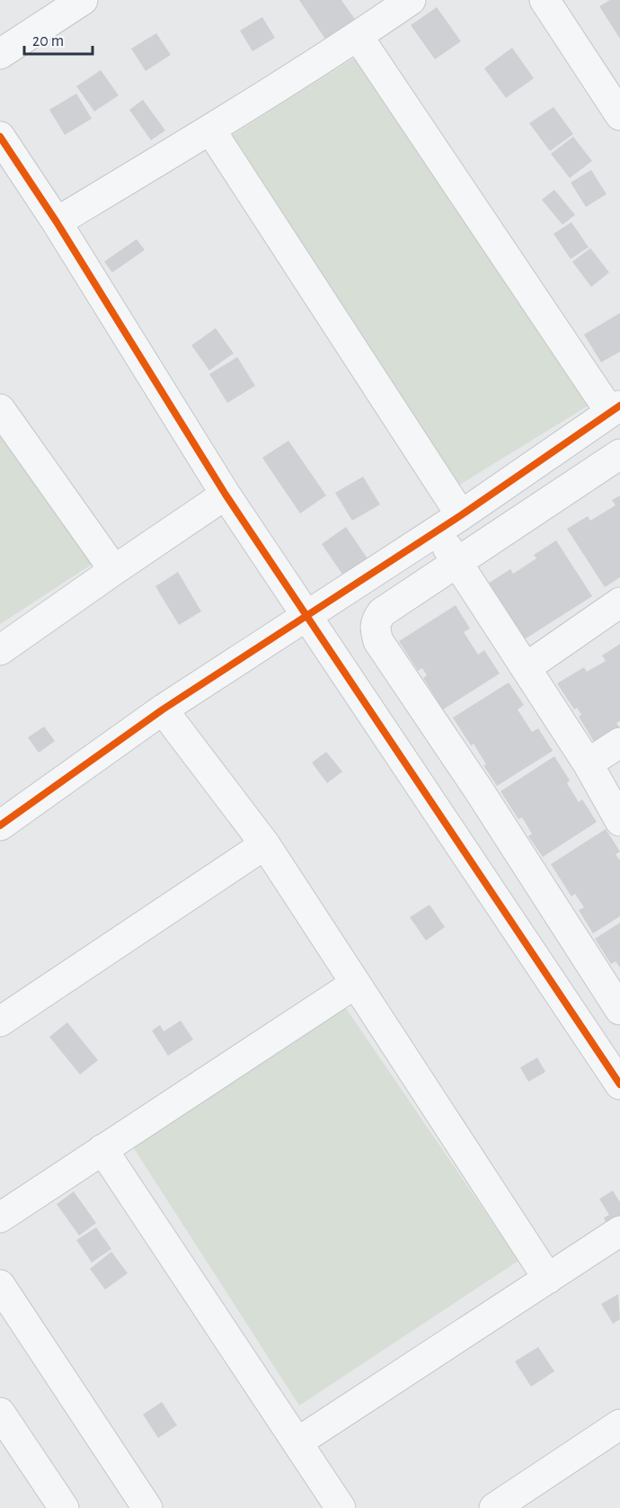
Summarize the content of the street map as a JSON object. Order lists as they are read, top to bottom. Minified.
{"scale_bar":"20 m"}
